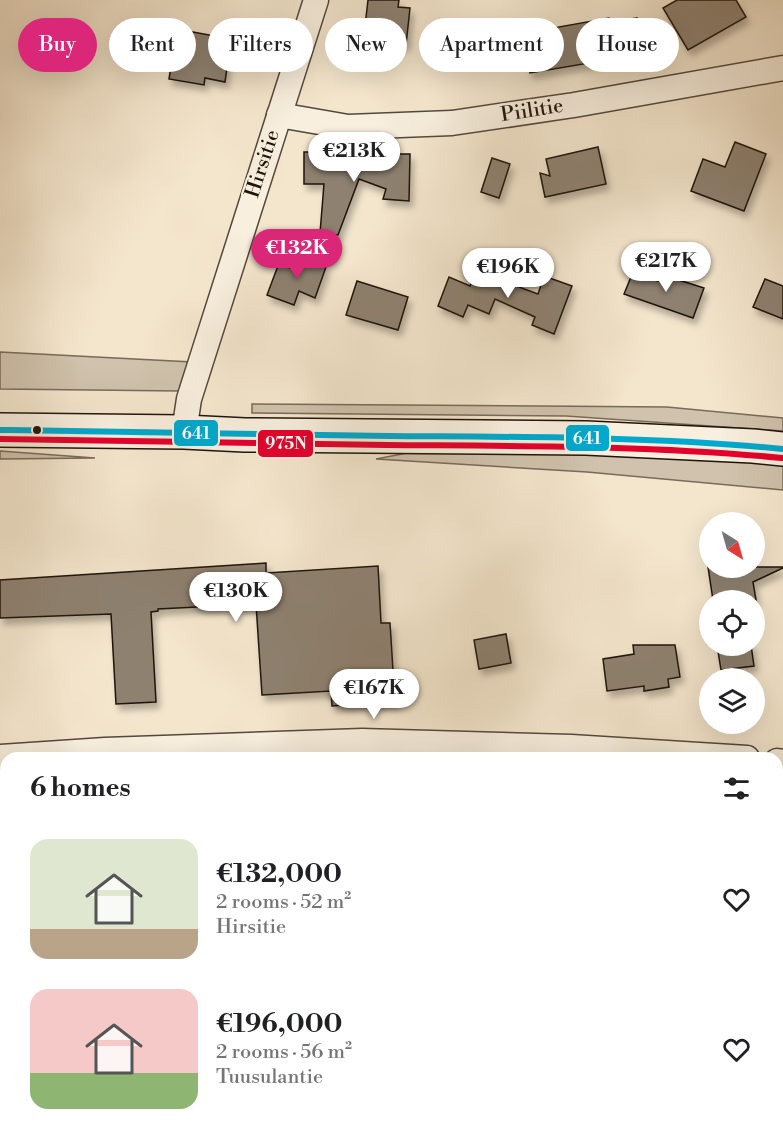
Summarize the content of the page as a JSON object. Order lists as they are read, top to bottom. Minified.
{"streets":{"street":["Piilitie","Hirsitie"]},"crossings":[["Piilitie","Hirsitie"]],"lines":["transit line 641","transit line 975N"],"north":"bottom right","page":{"chip":["Buy","Rent","Filters","New","Apartment","House"],"price":["€213K","€132K","€217K","€196K","€130K","€167K"],"heading":"6 homes","list":[{"name":"€132,000","note":"2 rooms · 52 m² · Hirsitie"},{"name":"€196,000","note":"2 rooms · 56 m² · Tuusulantie"}]}}
